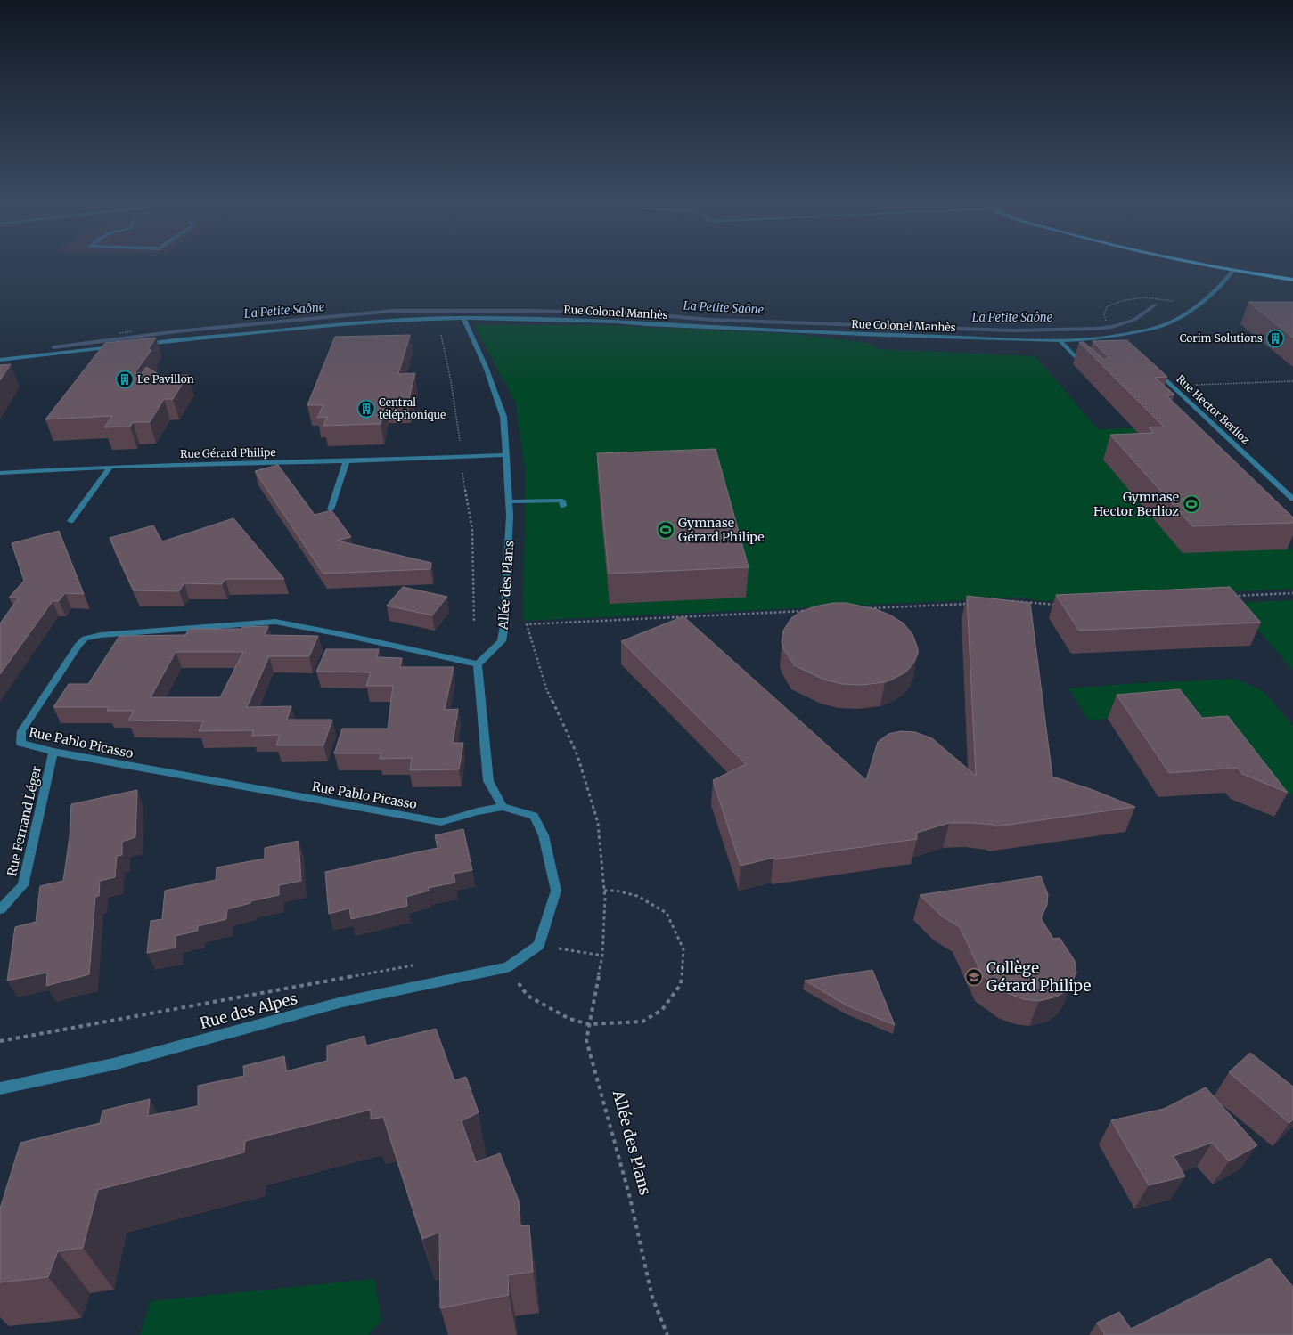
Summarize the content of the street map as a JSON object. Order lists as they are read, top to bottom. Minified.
{"streets":{"street":["Rue Colonel Manhès","Rue Hector Berlioz","Rue Gérard Philipe","Allée des Plans","Rue Pablo Picasso","Rue Fernand Léger","Rue des Alpes"]},"crossings":[["Rue Colonel Manhès","Allée des Plans"],["Rue Gérard Philipe","Allée des Plans"],["Allée des Plans","Rue Pablo Picasso"],["Rue Pablo Picasso","Rue Fernand Léger"]],"water":["La Petite Saône"],"places":{"building":["Corim Solutions","Le Pavillon","Central téléphonique"],"sports":["Gymnase Hector Berlioz","Gymnase Gérard Philipe"],"school or university":["Collège Gérard Philipe"]}}
